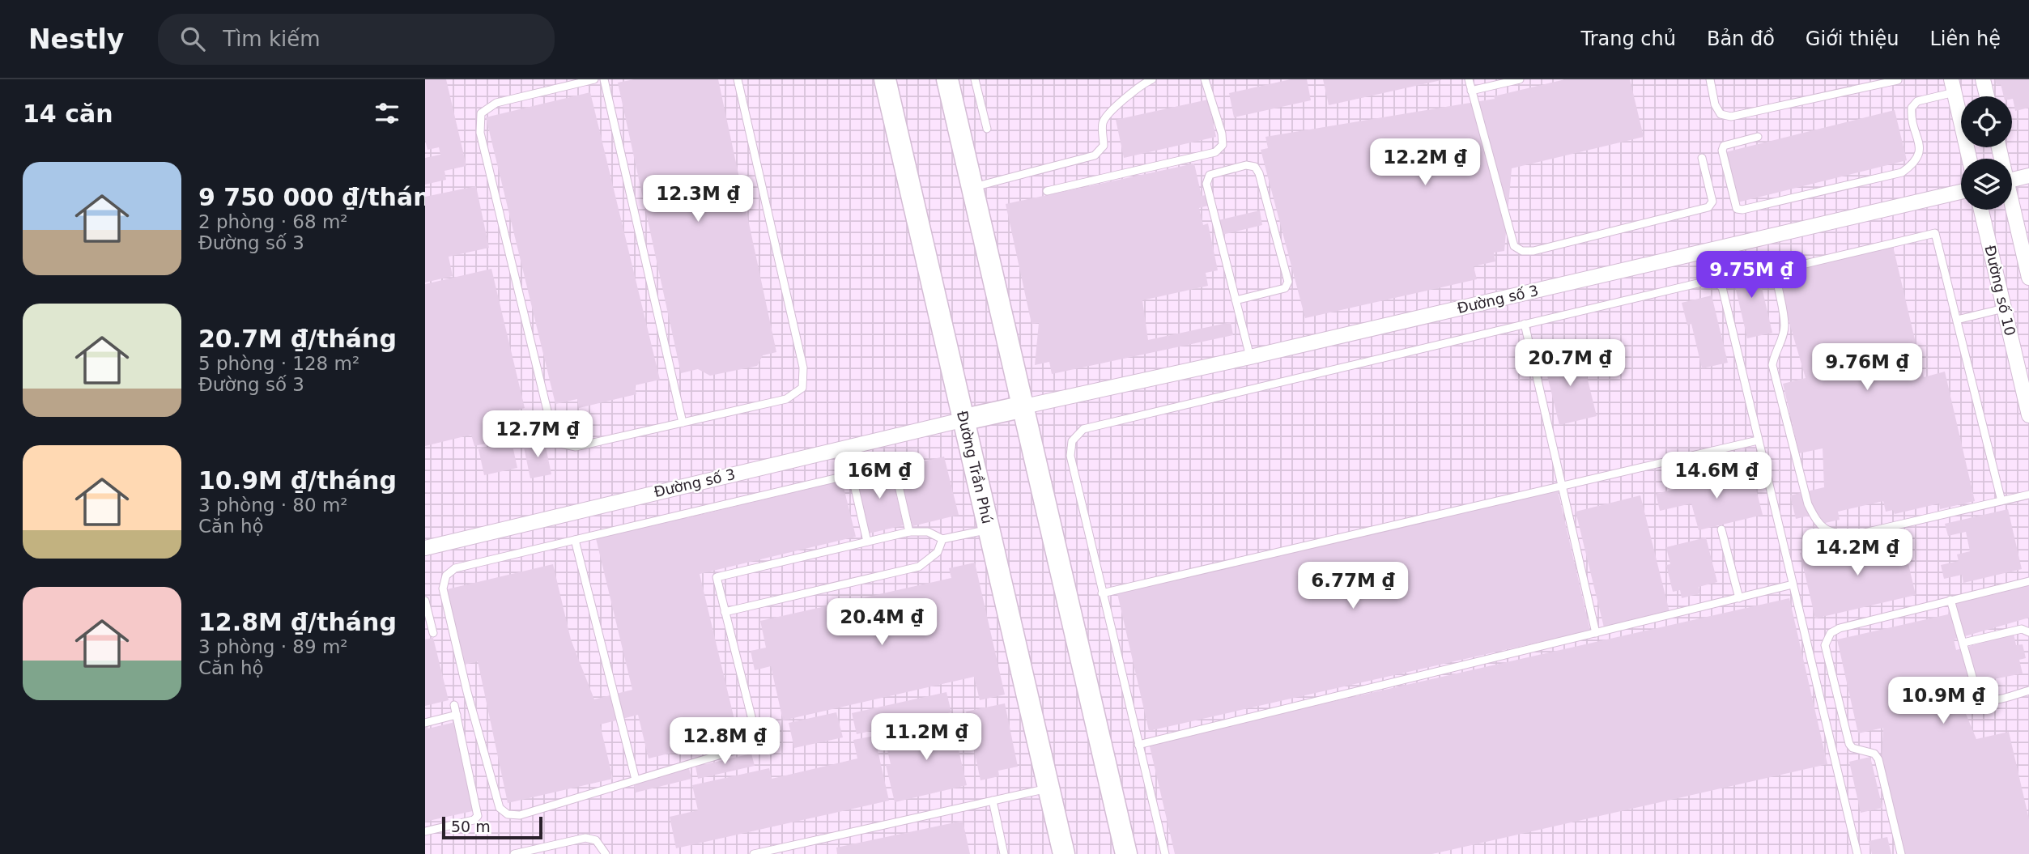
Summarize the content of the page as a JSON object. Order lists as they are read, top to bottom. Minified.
{"streets":{"main road":["Đường Trần Phú"],"street":["Đường số 10","Đường số 3"]},"crossings":[["Đường số 3","Đường Trần Phú"]],"scale_bar":"50 m","page":{"header":"Nestly","search":"Tìm kiếm","nav":["Trang chủ","Bản đồ","Giới thiệu","Liên hệ"],"heading":"14 căn","price":["12.2M ₫","12.3M ₫","9.75M ₫","20.7M ₫","9.76M ₫","12.7M ₫","16M ₫","14.6M ₫","14.2M ₫","6.77M ₫","20.4M ₫","10.9M ₫","11.2M ₫","12.8M ₫"],"list":[{"name":"9 750 000 ₫/tháng","note":"2 phòng · 68 m² · Đường số 3"},{"name":"20.7M ₫/tháng","note":"5 phòng · 128 m² · Đường số 3"},{"name":"10.9M ₫/tháng","note":"3 phòng · 80 m² · Căn hộ"},{"name":"12.8M ₫/tháng","note":"3 phòng · 89 m² · Căn hộ"}],"scale":"50 m"}}
